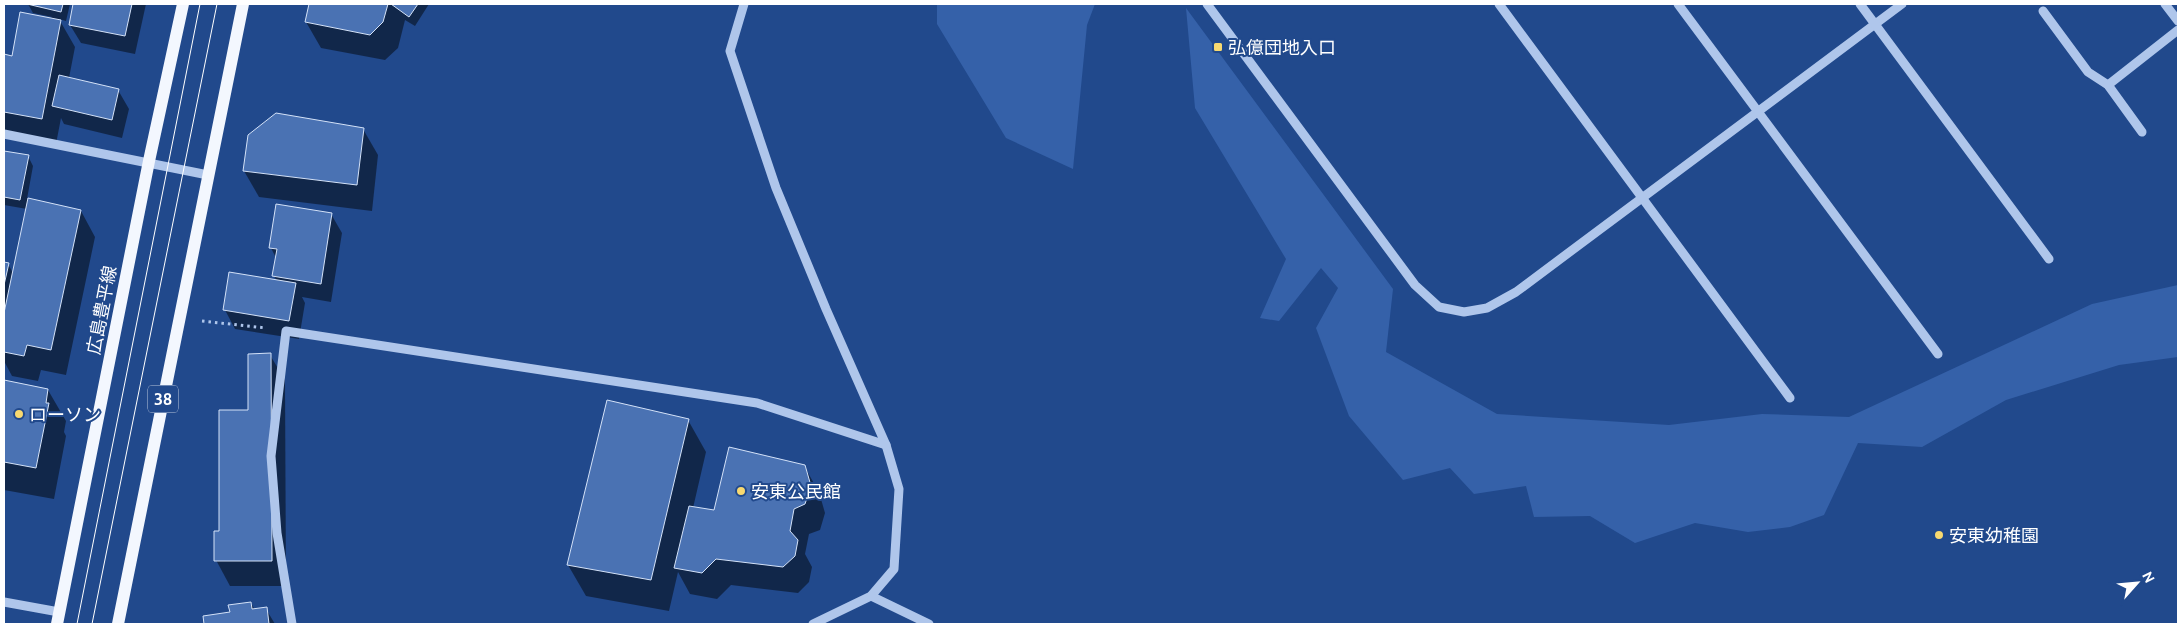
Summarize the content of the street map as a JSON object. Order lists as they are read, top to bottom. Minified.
{"streets":{"main road":["広島豊平線","38"]},"places":{"transit":["弘億団地入口"],"other":["ローソン","安東公民館","安東幼稚園"]},"north":"top right"}
